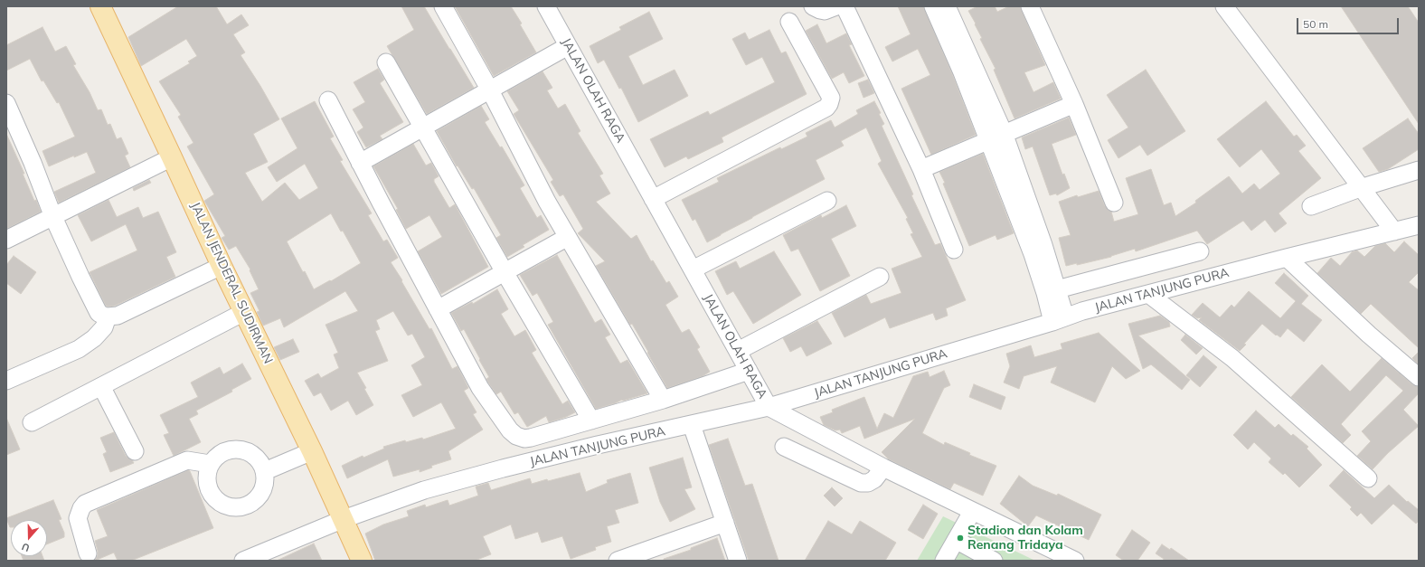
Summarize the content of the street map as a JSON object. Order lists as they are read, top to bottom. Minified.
{"streets":{"main road":["JALAN JENDERAL SUDIRMAN"],"street":["JALAN OLAH RAGA","JALAN TANJUNG PURA"]},"crossings":[["JALAN OLAH RAGA","JALAN TANJUNG PURA"],["JALAN JENDERAL SUDIRMAN","JALAN TANJUNG PURA"]],"places":["Stadion dan Kolam Renang Tridaya"],"scale_bar":"50 m","north":"bottom"}
